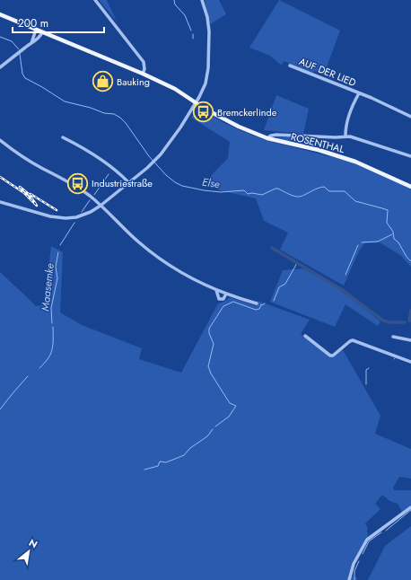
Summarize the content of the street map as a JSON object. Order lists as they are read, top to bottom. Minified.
{"streets":{"main road":["ROSENTHAL"],"street":["AUF DER LIED"]},"water":["Else","Maasemke"],"places":{"shop":["Bauking"],"bus stop":["Bremckerlinde","Industriestraße"]},"scale_bar":"200 m","north":"top right"}
